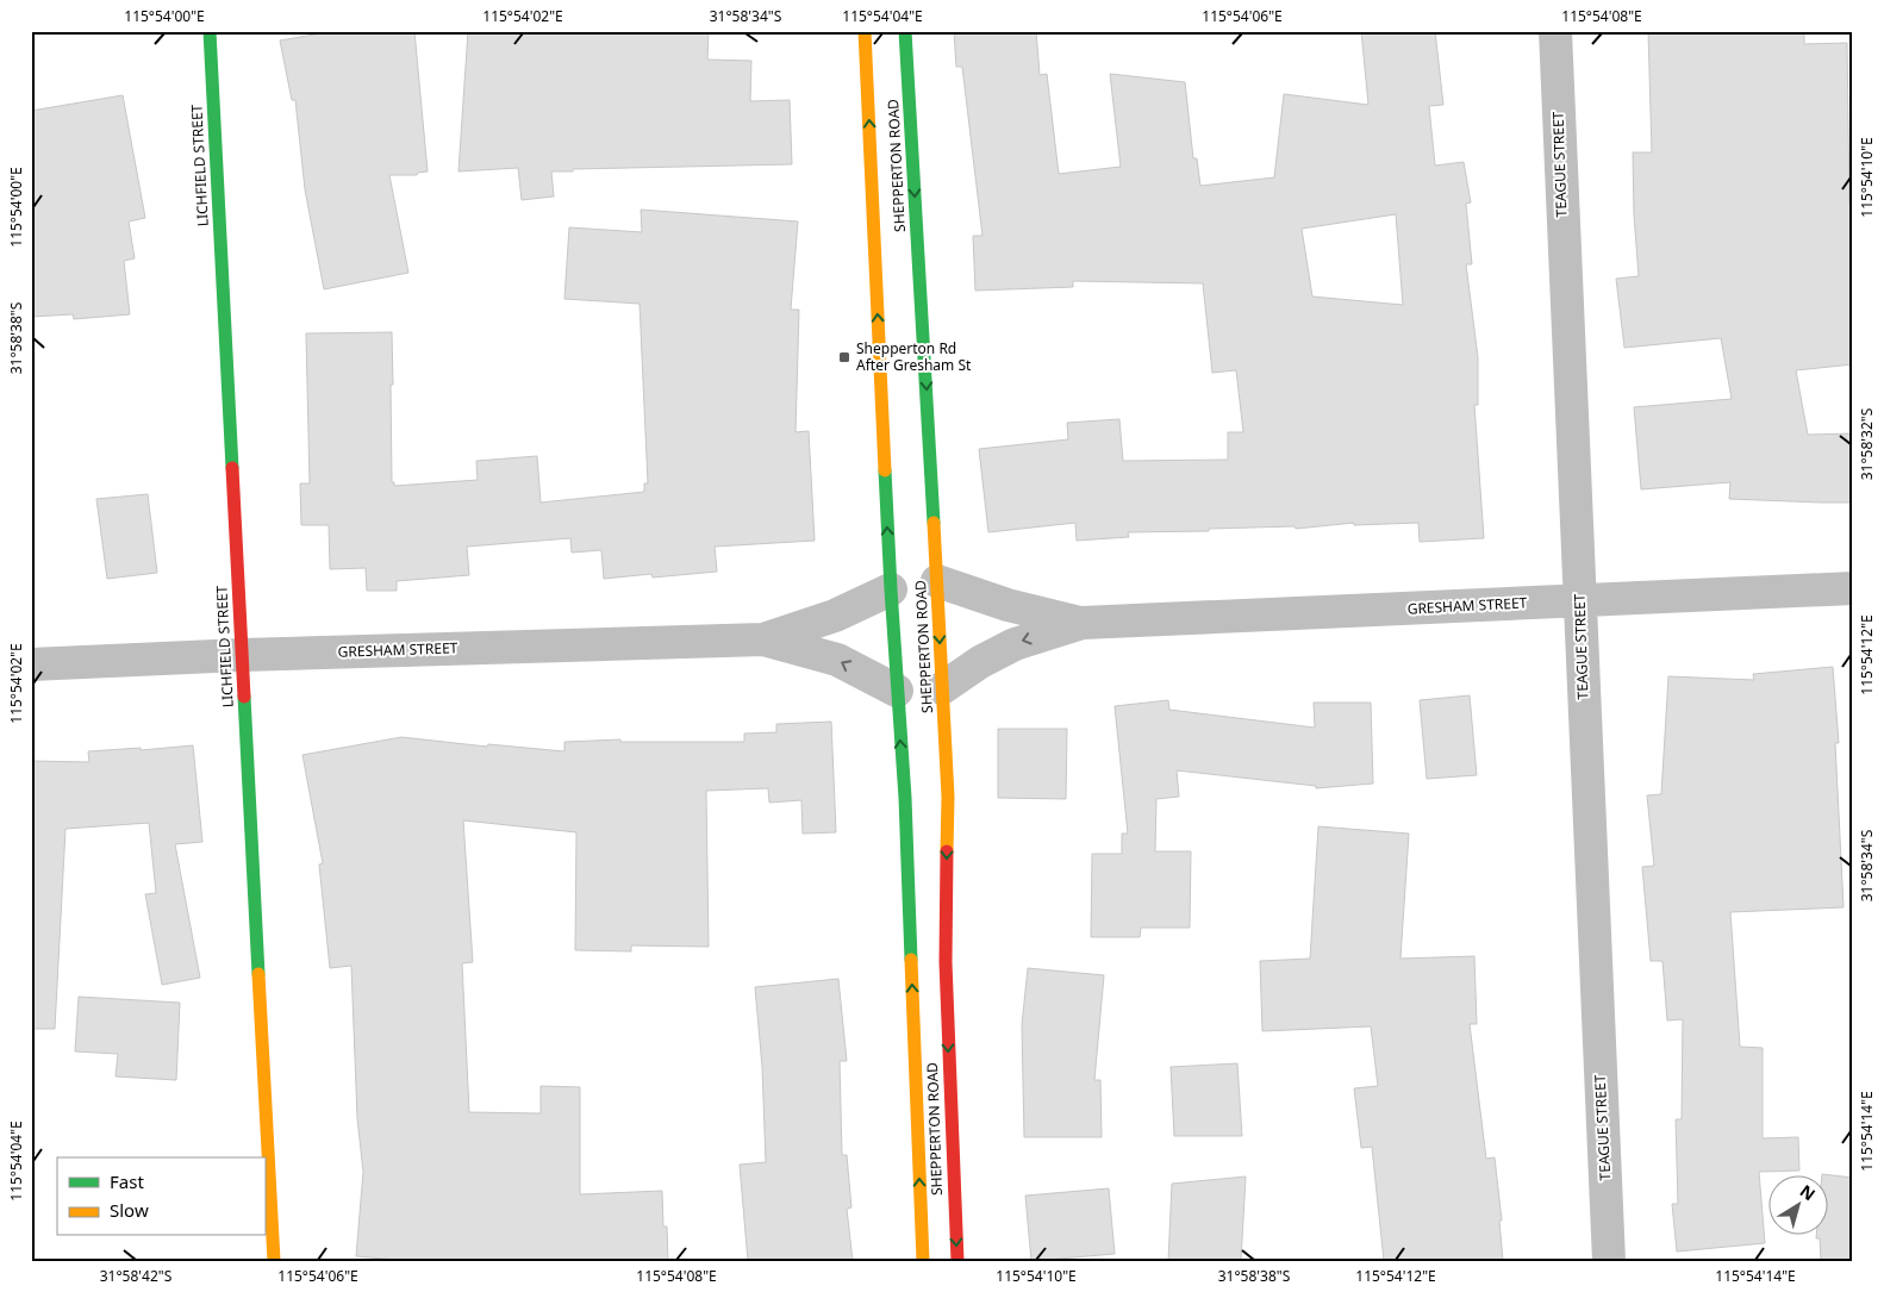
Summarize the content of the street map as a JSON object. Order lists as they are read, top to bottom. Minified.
{"streets":{"main road":["LICHFIELD STREET","SHEPPERTON ROAD"],"street":["TEAGUE STREET","GRESHAM STREET"]},"crossings":[["TEAGUE STREET","GRESHAM STREET"],["LICHFIELD STREET","GRESHAM STREET"],["SHEPPERTON ROAD","GRESHAM STREET"]],"places":{"transit":["Shepperton Rd After Gresham St"]},"legend":["Fast","Slow"],"north":"top right","coordinates":["115°54'00\"E","115°54'02\"E","31°58'34\"S","115°54'04\"E","115°54'06\"E","115°54'08\"E","115°54'10\"E","31°58'38\"S","31°58'32\"S","115°54'12\"E","115°54'14\"E","31°58'42\"S"]}
